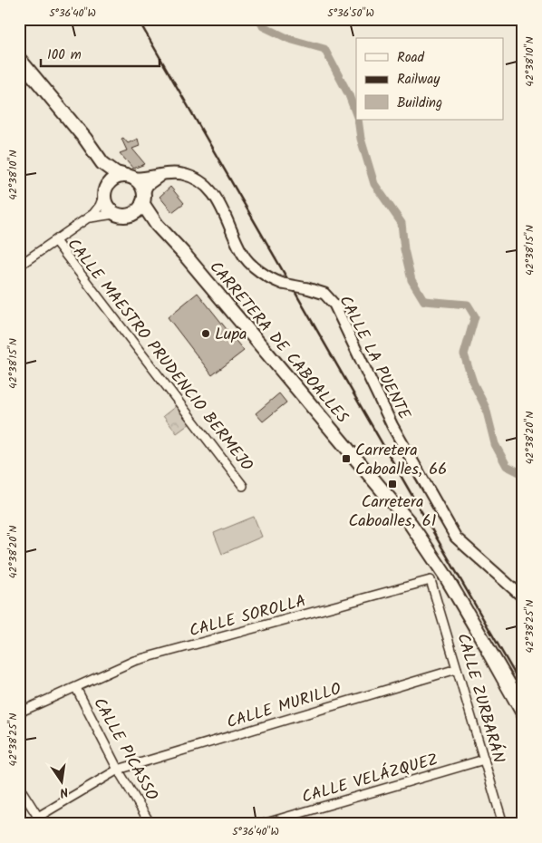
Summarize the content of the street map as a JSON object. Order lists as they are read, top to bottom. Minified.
{"streets":{"main road":["CARRETERA DE CABOALLES"],"street":["CALLE MAESTRO PRUDENCIO BERMEJO","CALLE LA PUENTE","CALLE SOROLLA","CALLE ZURBARÁN","CALLE MURILLO","CALLE PICASSO","CALLE VELÁZQUEZ"]},"crossings":[["CARRETERA DE CABOALLES","CALLE LA PUENTE"],["CALLE SOROLLA","CALLE ZURBARÁN"],["CALLE SOROLLA","CALLE PICASSO"],["CALLE ZURBARÁN","CALLE MURILLO"],["CALLE ZURBARÁN","CALLE VELÁZQUEZ"],["CALLE MURILLO","CALLE PICASSO"]],"places":{"other":["Lupa"],"transit":["Carretera Caboalles, 66","Carretera Caboalles, 61"]},"legend":["Road","Railway","Building"],"scale_bar":"100 m","north":"bottom","coordinates":["5°36'40\"W","5°36'50\"W","42°38'10\"N","42°38'15\"N","42°38'20\"N","42°38'25\"N"]}
